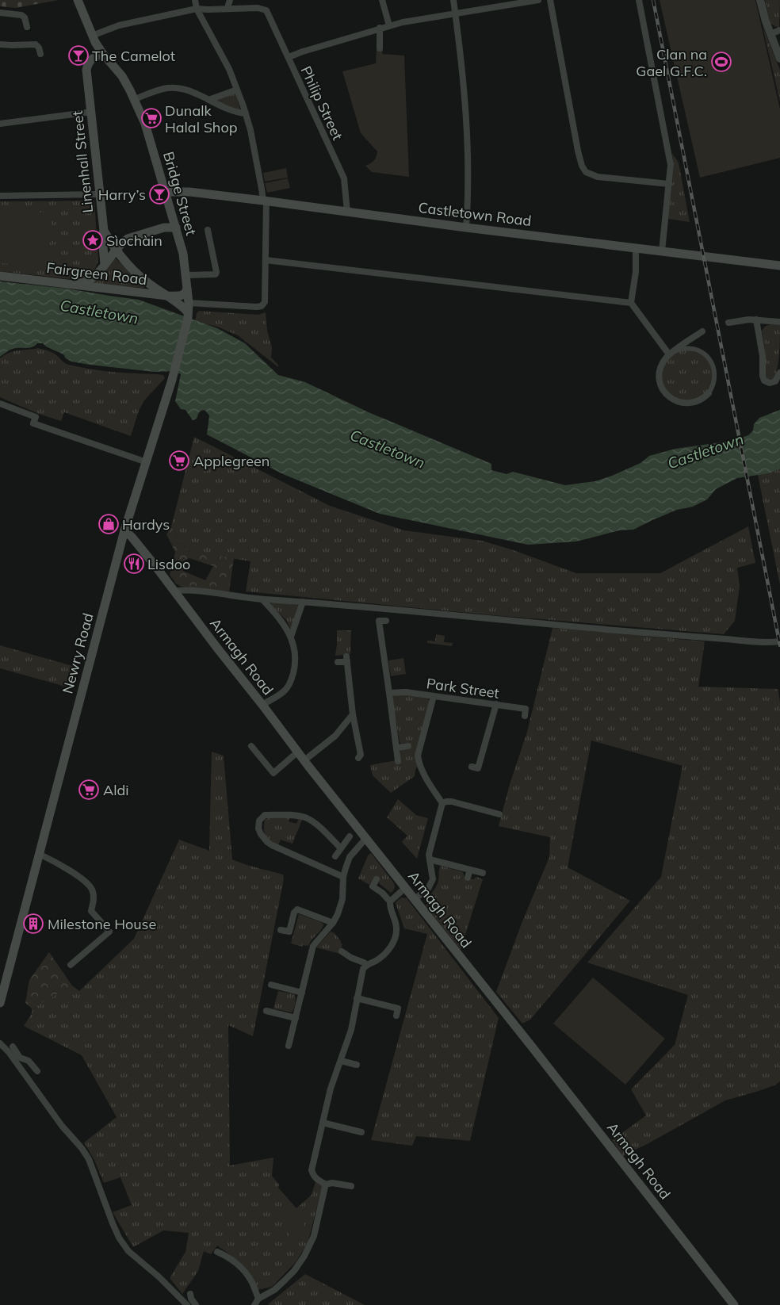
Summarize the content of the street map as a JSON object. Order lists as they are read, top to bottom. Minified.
{"streets":{"main road":["Linenhall Street","Bridge Street","Castletown Road","Fairgreen Road","Newry Road","Armagh Road"],"street":["Philip Street","Park Street"]},"crossings":[["Philip Street","Castletown Road"],["Linenhall Street","Bridge Street"],["Linenhall Street","Fairgreen Road"],["Bridge Street","Castletown Road"],["Bridge Street","Fairgreen Road"],["Bridge Street","Newry Road"],["Newry Road","Armagh Road"]],"water":["Castletown"],"places":{"bar":["The Camelot","Harry’s"],"sports":["Clan na Gael G.F.C."],"supermarket":["Dunalk Halal Shop","Applegreen","Aldi"],"place":["Sìochàin"],"shop":["Hardys"],"restaurant":["Lisdoo"],"building":["Milestone House"]}}
